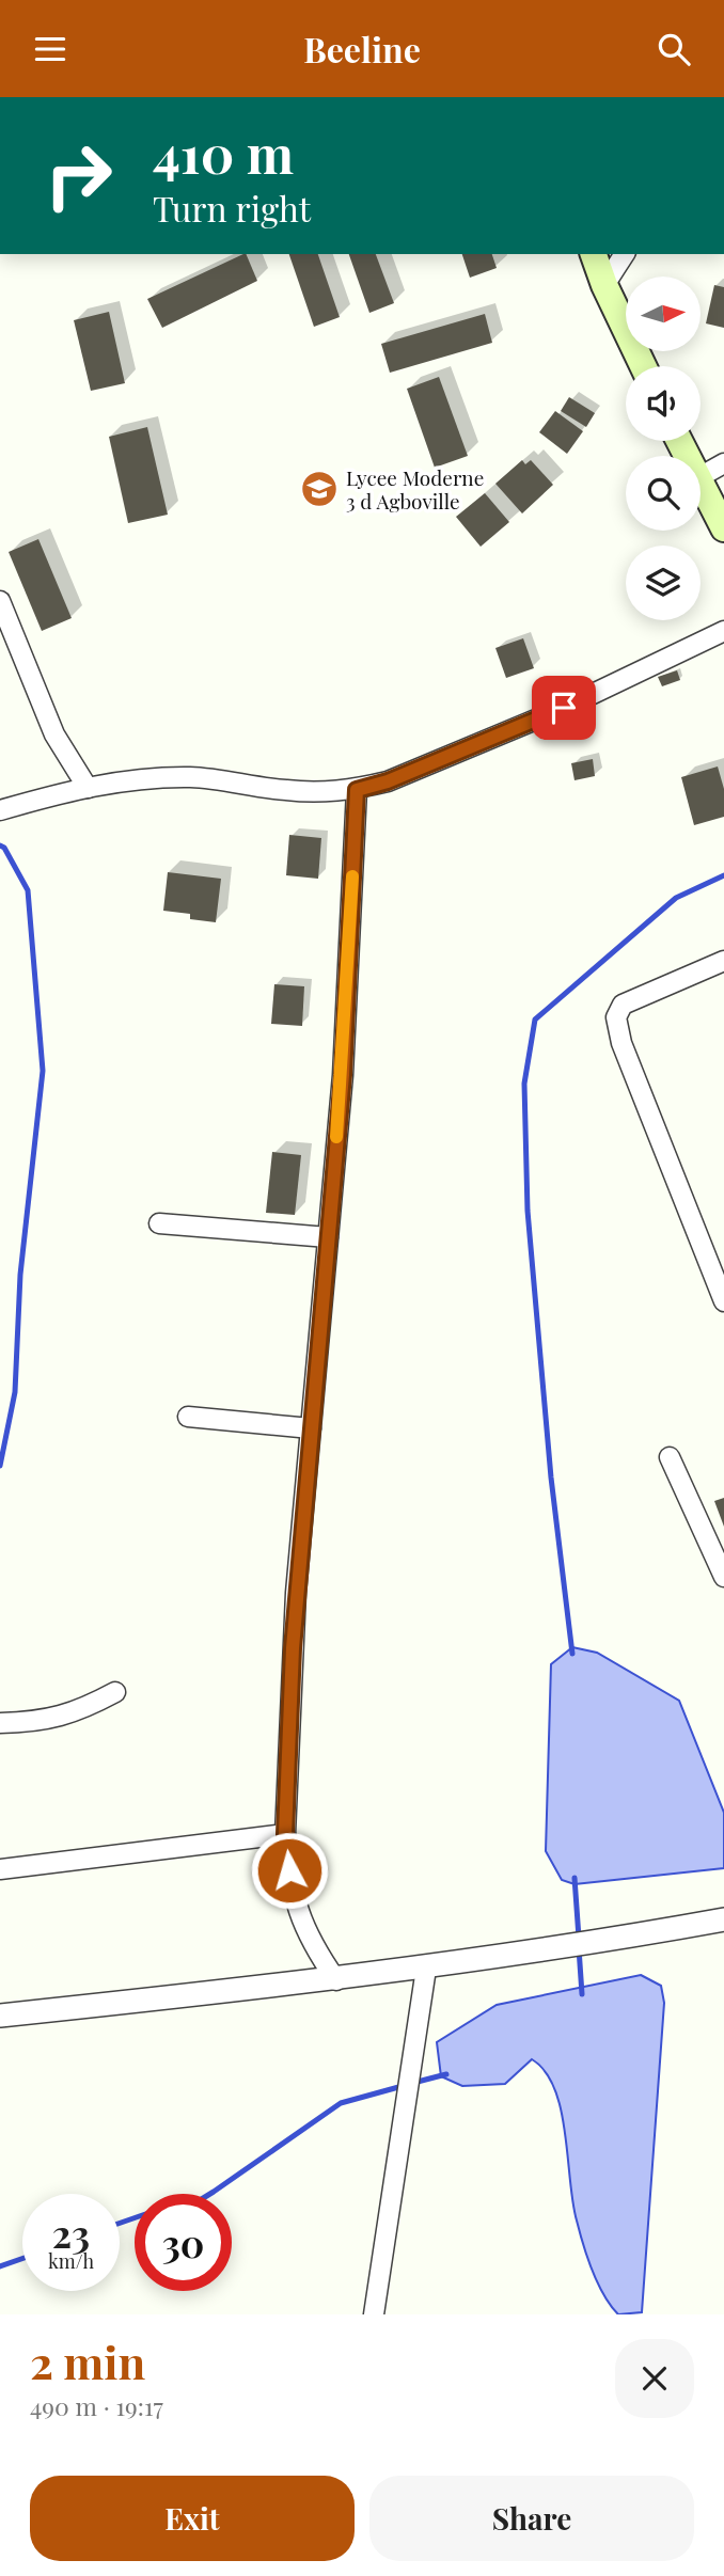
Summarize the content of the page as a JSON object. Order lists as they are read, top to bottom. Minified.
{"places":{"school or university":["Lycee Moderne 3 d Agboville"]},"north":"right","page":{"header":"Beeline","turn":["410 m","Turn right"],"speed":"23 km/h","limit":"30","heading":["2 min","490 m · 19:17"],"buttons":["Exit","Share"]}}
